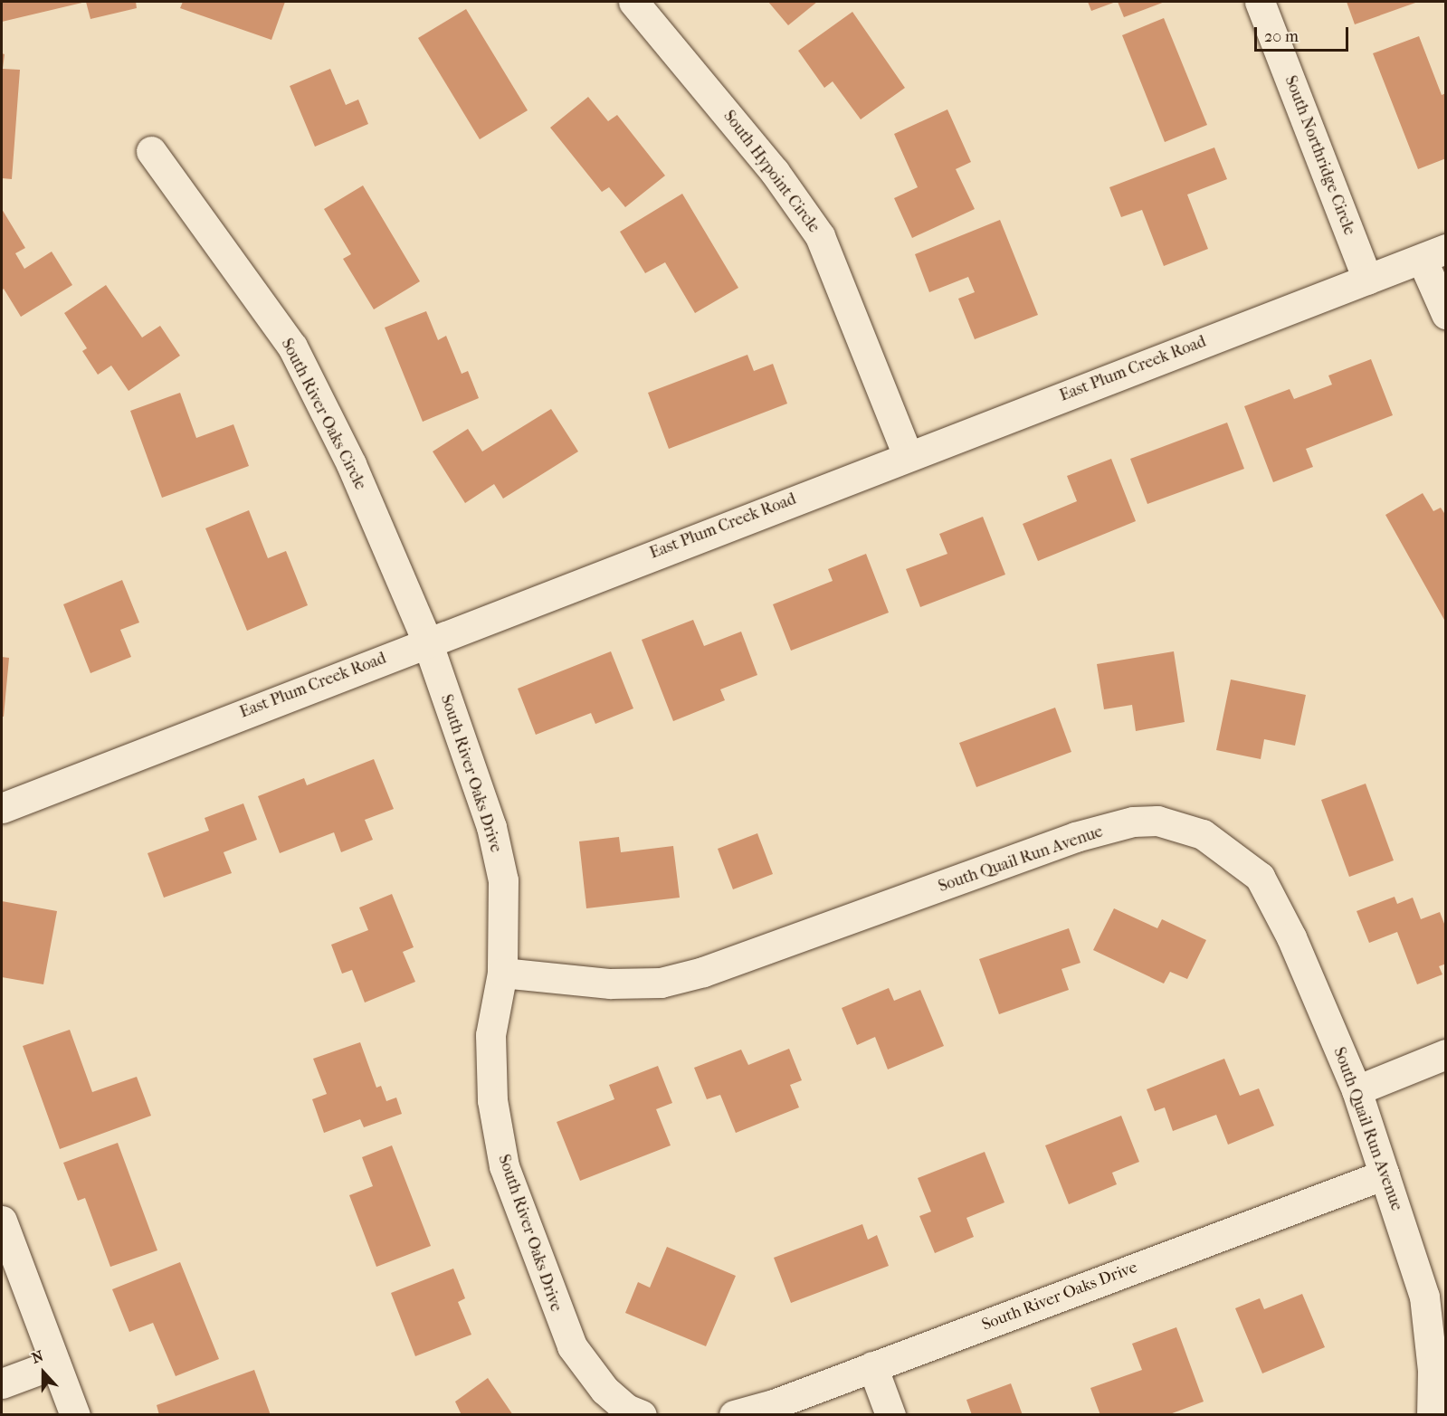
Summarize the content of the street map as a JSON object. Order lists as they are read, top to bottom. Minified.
{"streets":{"street":["South Northridge Circle","South Hypoint Circle","East Plum Creek Road","South River Oaks Circle","South River Oaks Drive","South Quail Run Avenue"]},"crossings":[["South Northridge Circle","East Plum Creek Road"],["South Hypoint Circle","East Plum Creek Road"],["East Plum Creek Road","South River Oaks Circle"],["East Plum Creek Road","South River Oaks Drive"],["South River Oaks Circle","South River Oaks Drive"],["South River Oaks Drive","South Quail Run Avenue"]],"scale_bar":"20 m","north":"top"}
